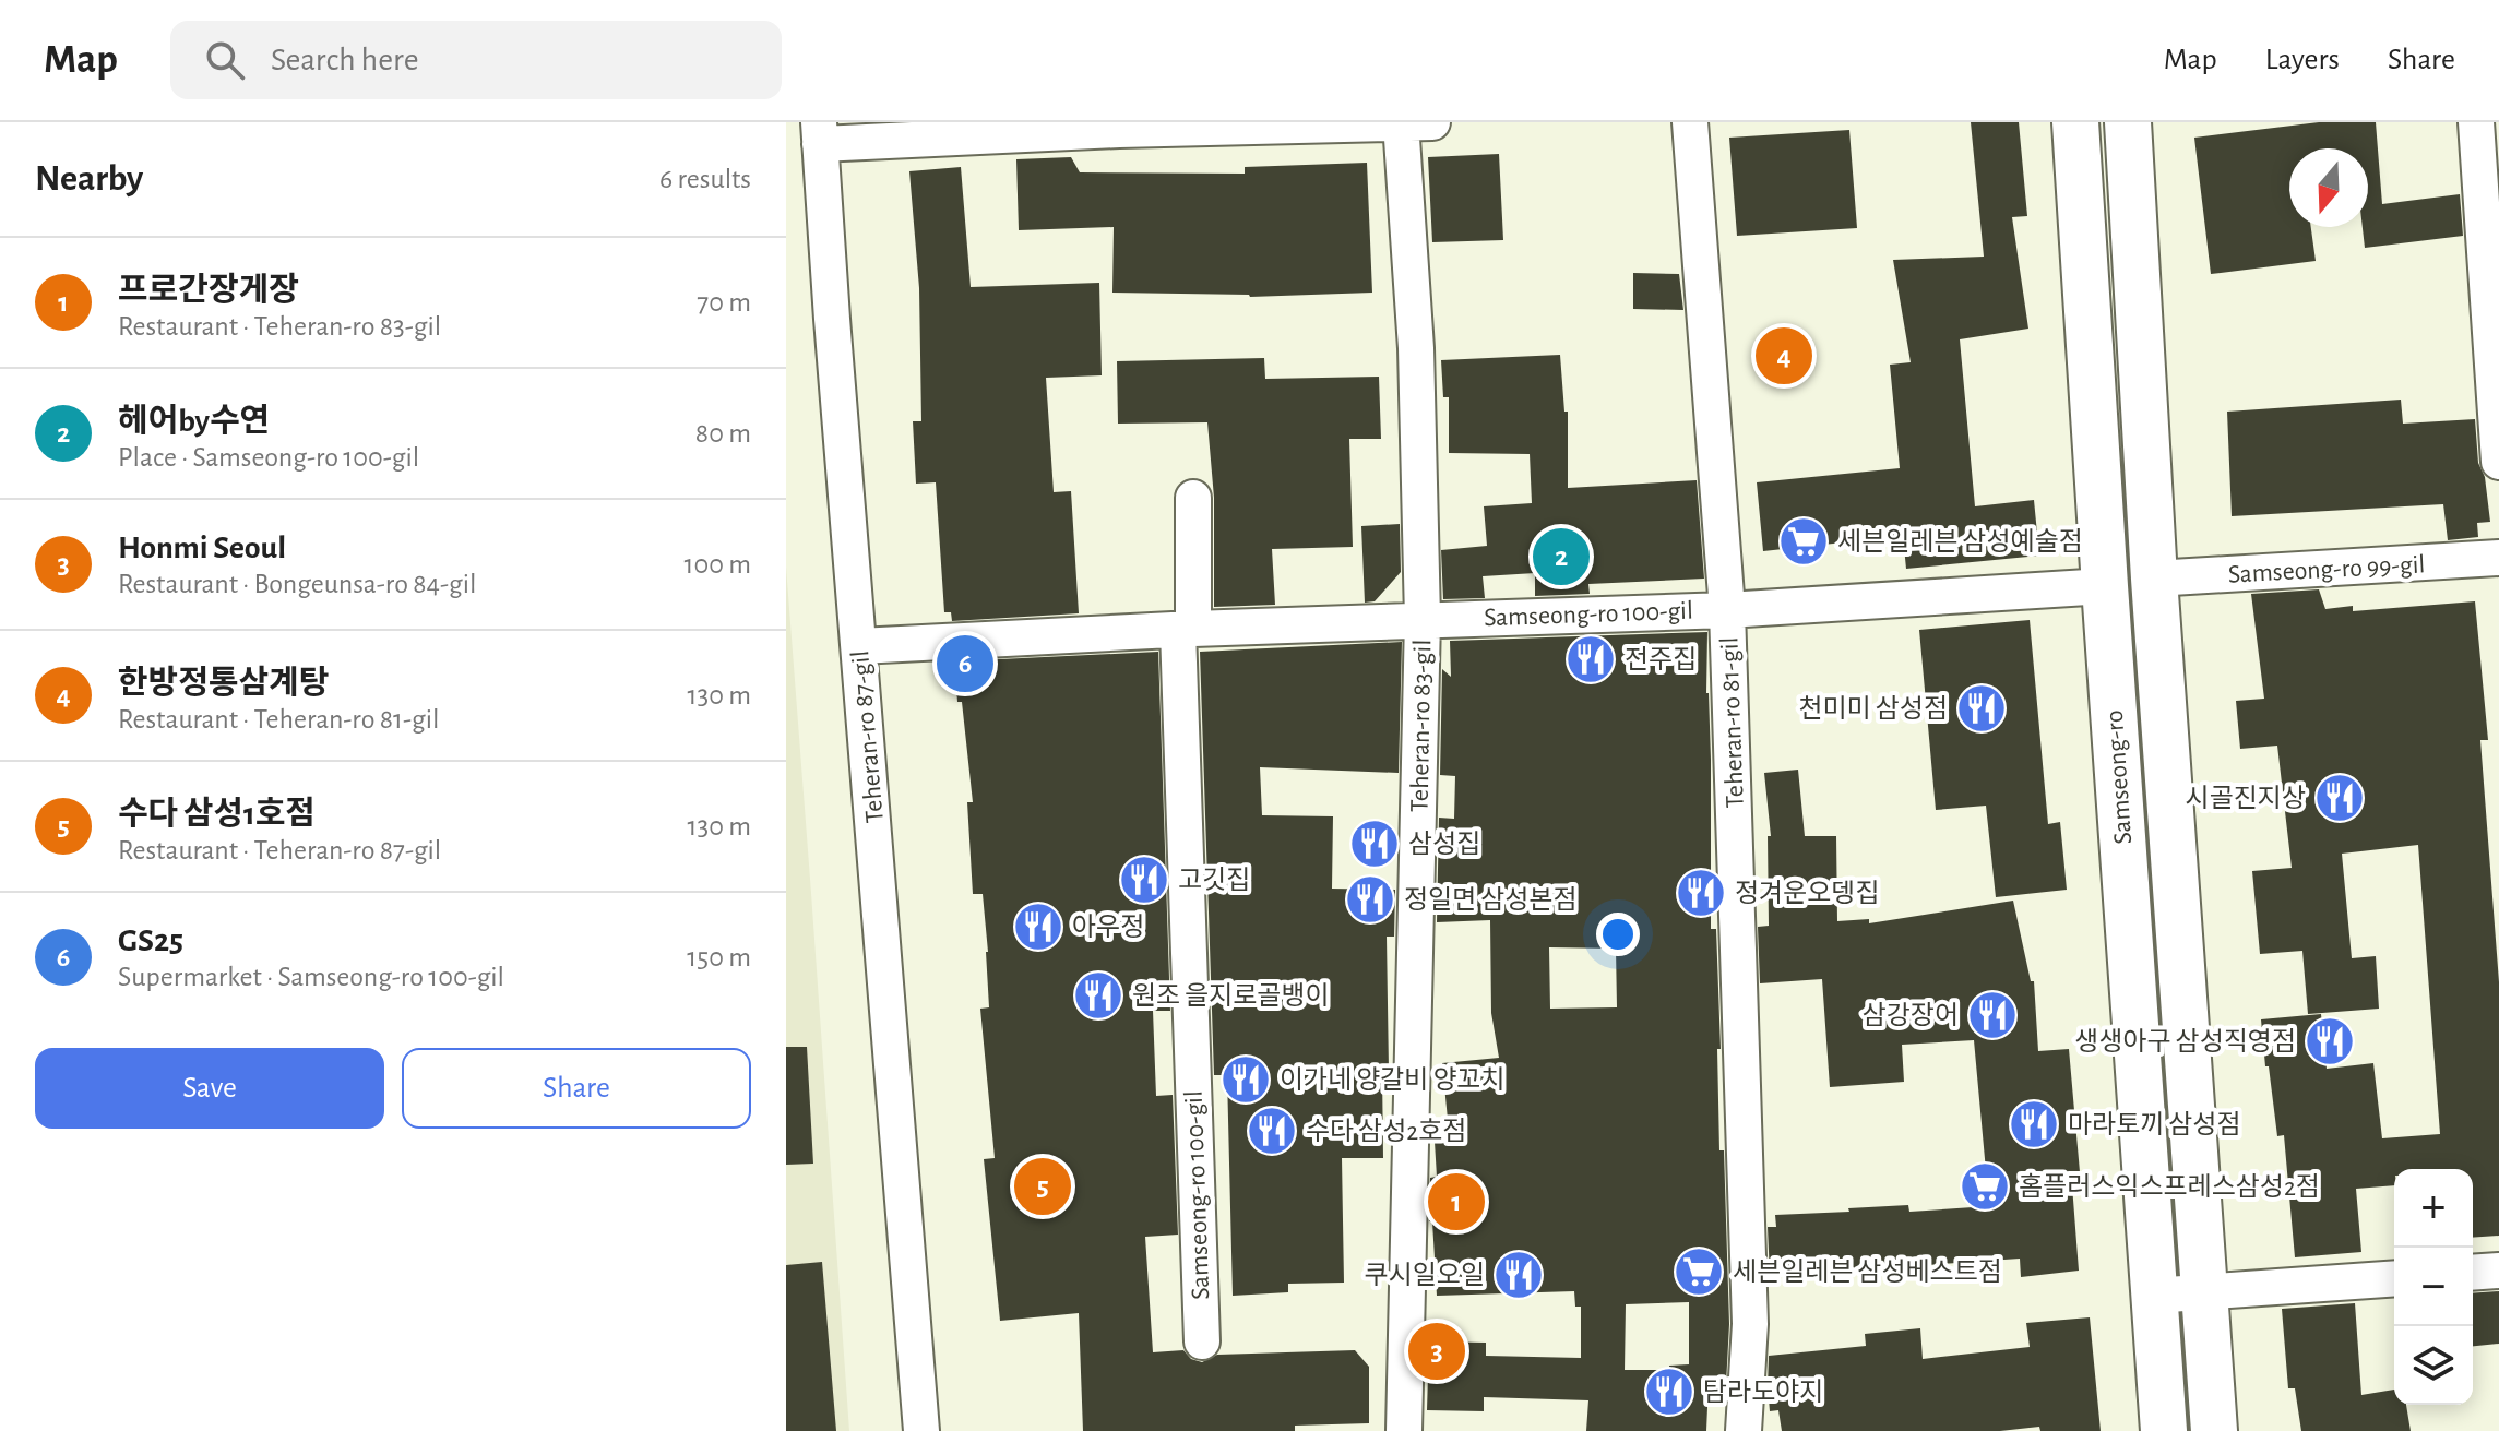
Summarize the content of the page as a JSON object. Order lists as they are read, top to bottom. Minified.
{"streets":{"main road":["Samseong-ro"],"street":["Samseong-ro 99-gil","Samseong-ro 100-gil","Teheran-ro 81-gil","Teheran-ro 83-gil","Teheran-ro 87-gil"]},"crossings":[["Samseong-ro 99-gil","Samseong-ro"],["Samseong-ro 100-gil","Teheran-ro 81-gil"],["Samseong-ro 100-gil","Teheran-ro 83-gil"],["Samseong-ro 100-gil","Teheran-ro 87-gil"],["Samseong-ro 100-gil","Samseong-ro"]],"places":{"supermarket":["세븐일레븐 삼성예술점","홈플러스익스프레스삼성2점","세븐일레븐 삼성베스트점"],"restaurant":["전주집","천미미 삼성점","시골진지상","삼성집","고깃집","정겨운오뎅집","정일면 삼성본점","아우정","원조 을지로골뱅이","삼강장어","생생아구 삼성직영점","이가네 양갈비 양꼬치","마라토끼 삼성점","수다 삼성2호점","쿠시일오일","탐라도야지"]},"north":"bottom","page":{"header":"Map","search":"Search here","nav":["Map","Layers","Share"],"heading":["Nearby","6 results"],"list":[{"mark":"1","name":"프로간장게장","note":"Restaurant · Teheran-ro 83-gil","value":"70 m"},{"mark":"2","name":"헤어by수연","note":"Place · Samseong-ro 100-gil","value":"80 m"},{"mark":"3","name":"Honmi Seoul","note":"Restaurant · Bongeunsa-ro 84-gil","value":"100 m"},{"mark":"4","name":"한방정통삼계탕","note":"Restaurant · Teheran-ro 81-gil","value":"130 m"},{"mark":"5","name":"수다 삼성1호점","note":"Restaurant · Teheran-ro 87-gil","value":"130 m"},{"mark":"6","name":"GS25","note":"Supermarket · Samseong-ro 100-gil","value":"150 m"}],"pins":["4","2","6","5","1","3"],"buttons":["Save","Share"],"map_buttons":["+","−"]}}
